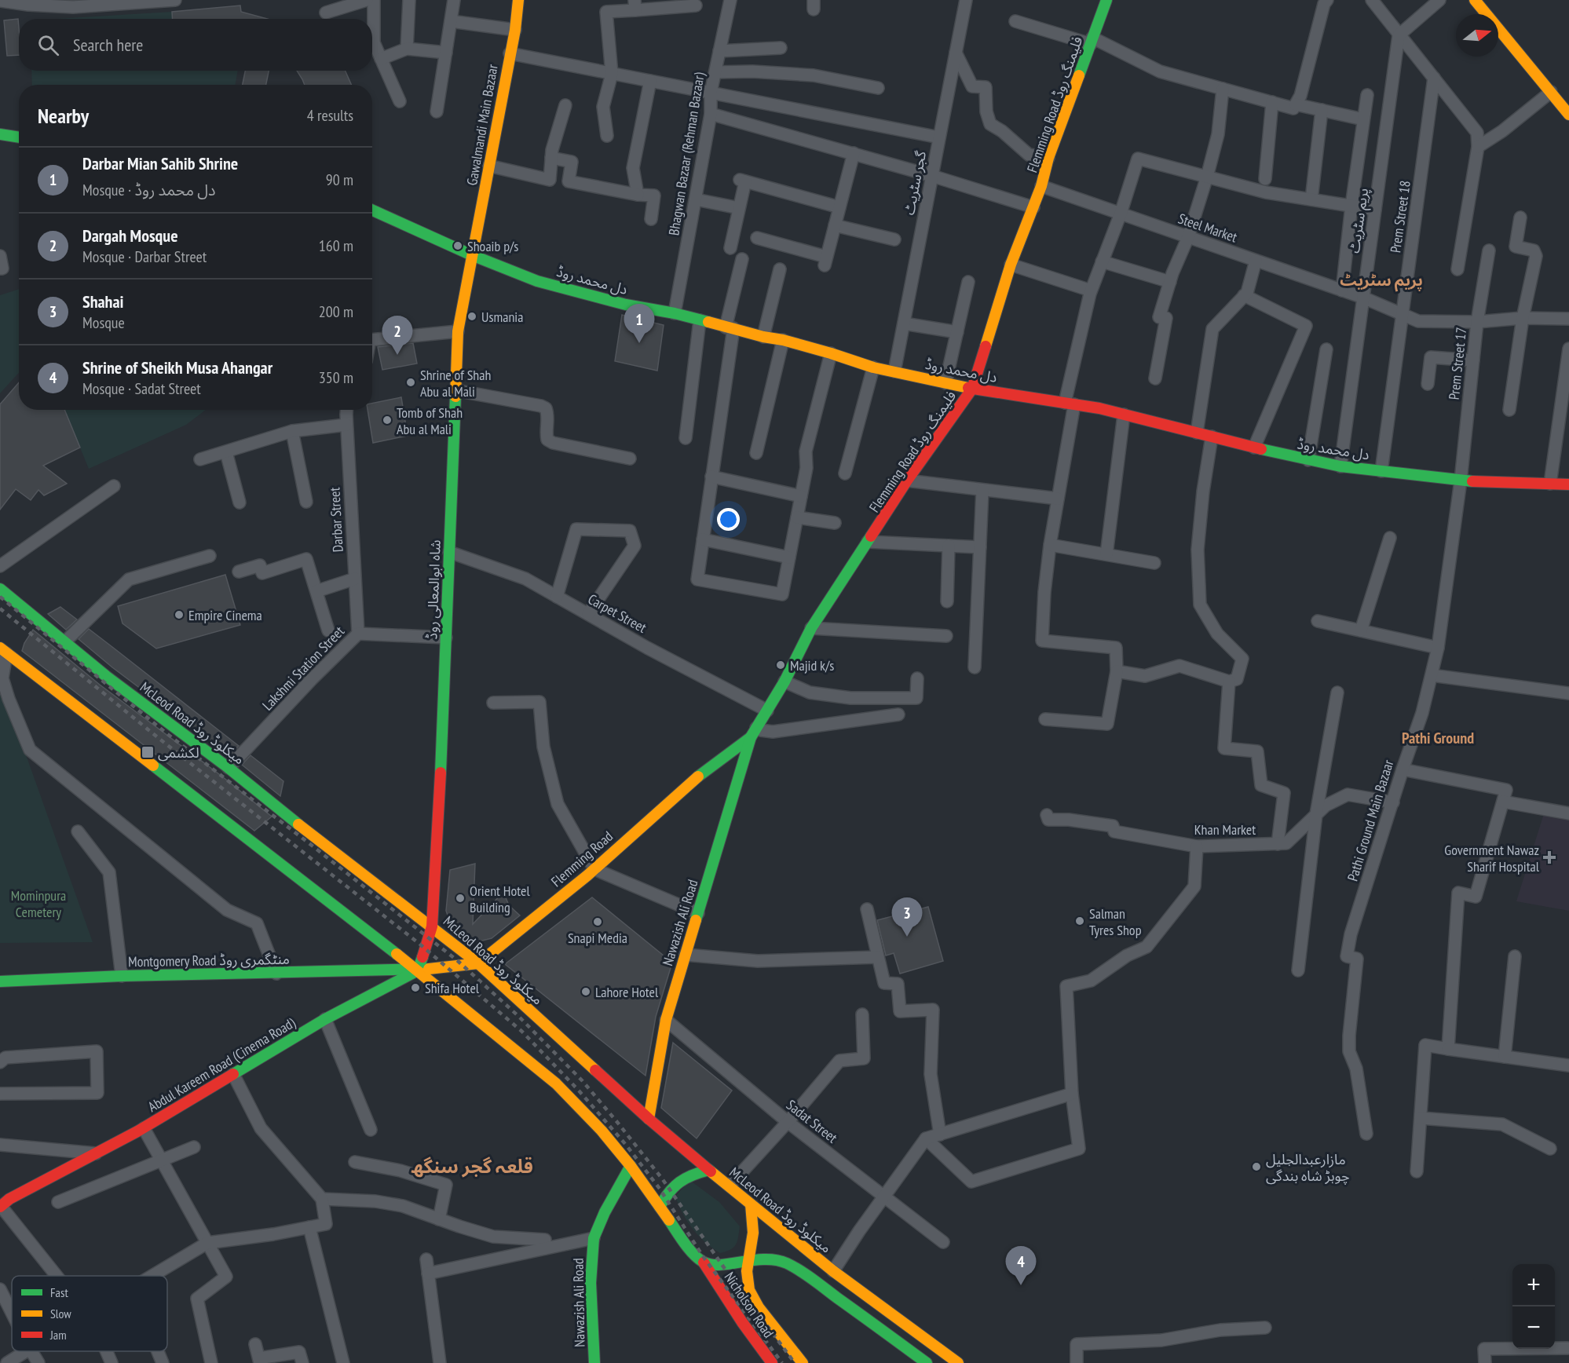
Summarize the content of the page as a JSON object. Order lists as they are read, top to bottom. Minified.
{"streets":{"street":["Flemming Road فلیمنگ روڈ","Gawalmandi Main Bazaar","Bhagwan Bazaar (Rehman Bazaar)","گجر سٹریٹ","Prem Street 18","پریم سٹریٹ","Steel Market","دل محمد روڈ","Prem Street 17","Darbar Street","شاہ ابوالمعالی روڈ","Carpet Street","Lakshmi Station Street","McLeod Road میکلوڈ روڈ","Pathi Ground Main Bazaar","Khan Market","Flemming Road","Nawazish Ali Road","Montgomery Road منٹگمری روڈ","Abdul Kareem Road (Cinema Road)","Sadat Street","Nicholson Road"]},"crossings":[["Flemming Road فلیمنگ روڈ","Steel Market"],["Flemming Road فلیمنگ روڈ","دل محمد روڈ"],["Flemming Road فلیمنگ روڈ","Carpet Street"],["Flemming Road فلیمنگ روڈ","Flemming Road"],["Flemming Road فلیمنگ روڈ","Nawazish Ali Road"],["Gawalmandi Main Bazaar","دل محمد روڈ"],["Gawalmandi Main Bazaar","شاہ ابوالمعالی روڈ"],["Bhagwan Bazaar (Rehman Bazaar)","دل محمد روڈ"],["گجر سٹریٹ","دل محمد روڈ"],["Prem Street 18","Steel Market"],["Prem Street 18","دل محمد روڈ"],["پریم سٹریٹ","Steel Market"],["پریم سٹریٹ","دل محمد روڈ"],["Steel Market","Prem Street 17"],["دل محمد روڈ","Prem Street 17"],["دل محمد روڈ","شاہ ابوالمعالی روڈ"],["دل محمد روڈ","Pathi Ground Main Bazaar"],["Prem Street 17","Pathi Ground Main Bazaar"],["Darbar Street","Lakshmi Station Street"],["شاہ ابوالمعالی روڈ","Carpet Street"],["شاہ ابوالمعالی روڈ","Lakshmi Station Street"],["شاہ ابوالمعالی روڈ","McLeod Road میکلوڈ روڈ"],["Lakshmi Station Street","McLeod Road میکلوڈ روڈ"],["McLeod Road میکلوڈ روڈ","Flemming Road"],["McLeod Road میکلوڈ روڈ","Nawazish Ali Road"],["McLeod Road میکلوڈ روڈ","Nicholson Road"],["Pathi Ground Main Bazaar","Khan Market"],["Flemming Road","Nawazish Ali Road"],["Nawazish Ali Road","Sadat Street"],["Montgomery Road منٹگمری روڈ","Abdul Kareem Road (Cinema Road)"]],"districts":["پریم سٹریٹ","Pathi Ground","قلعہ گجر سنگھ"],"parks":["Mominpura Cemetery"],"places":{"other":["Shoaib p/s","Usmania","Shrine of Shah Abu al Mali","Tomb of Shah Abu al Mali","Empire Cinema","Majid k/s","Orient Hotel Building","Salman Tyres Shop","Snapi Media","Shifa Hotel","Lahore Hotel","مازارعبدالجلیل چوہڑ شاہ بندگی"],"transit":["لکشمی"],"health":["Government Nawaz Sharif Hospital"]},"legend":["Fast","Slow","Jam"],"north":"right","page":{"search":"Search here","heading":["Nearby","4 results"],"list":[{"mark":"1","name":"Darbar Mian Sahib Shrine","note":"Mosque · دل محمد روڈ","value":"90 m"},{"mark":"2","name":"Dargah Mosque","note":"Mosque · Darbar Street","value":"160 m"},{"mark":"3","name":"Shahai","note":"Mosque","value":"200 m"},{"mark":"4","name":"Shrine of Sheikh Musa Ahangar","note":"Mosque · Sadat Street","value":"350 m"}],"pins":["1","2","3","4"],"map_buttons":["+","−"]}}
